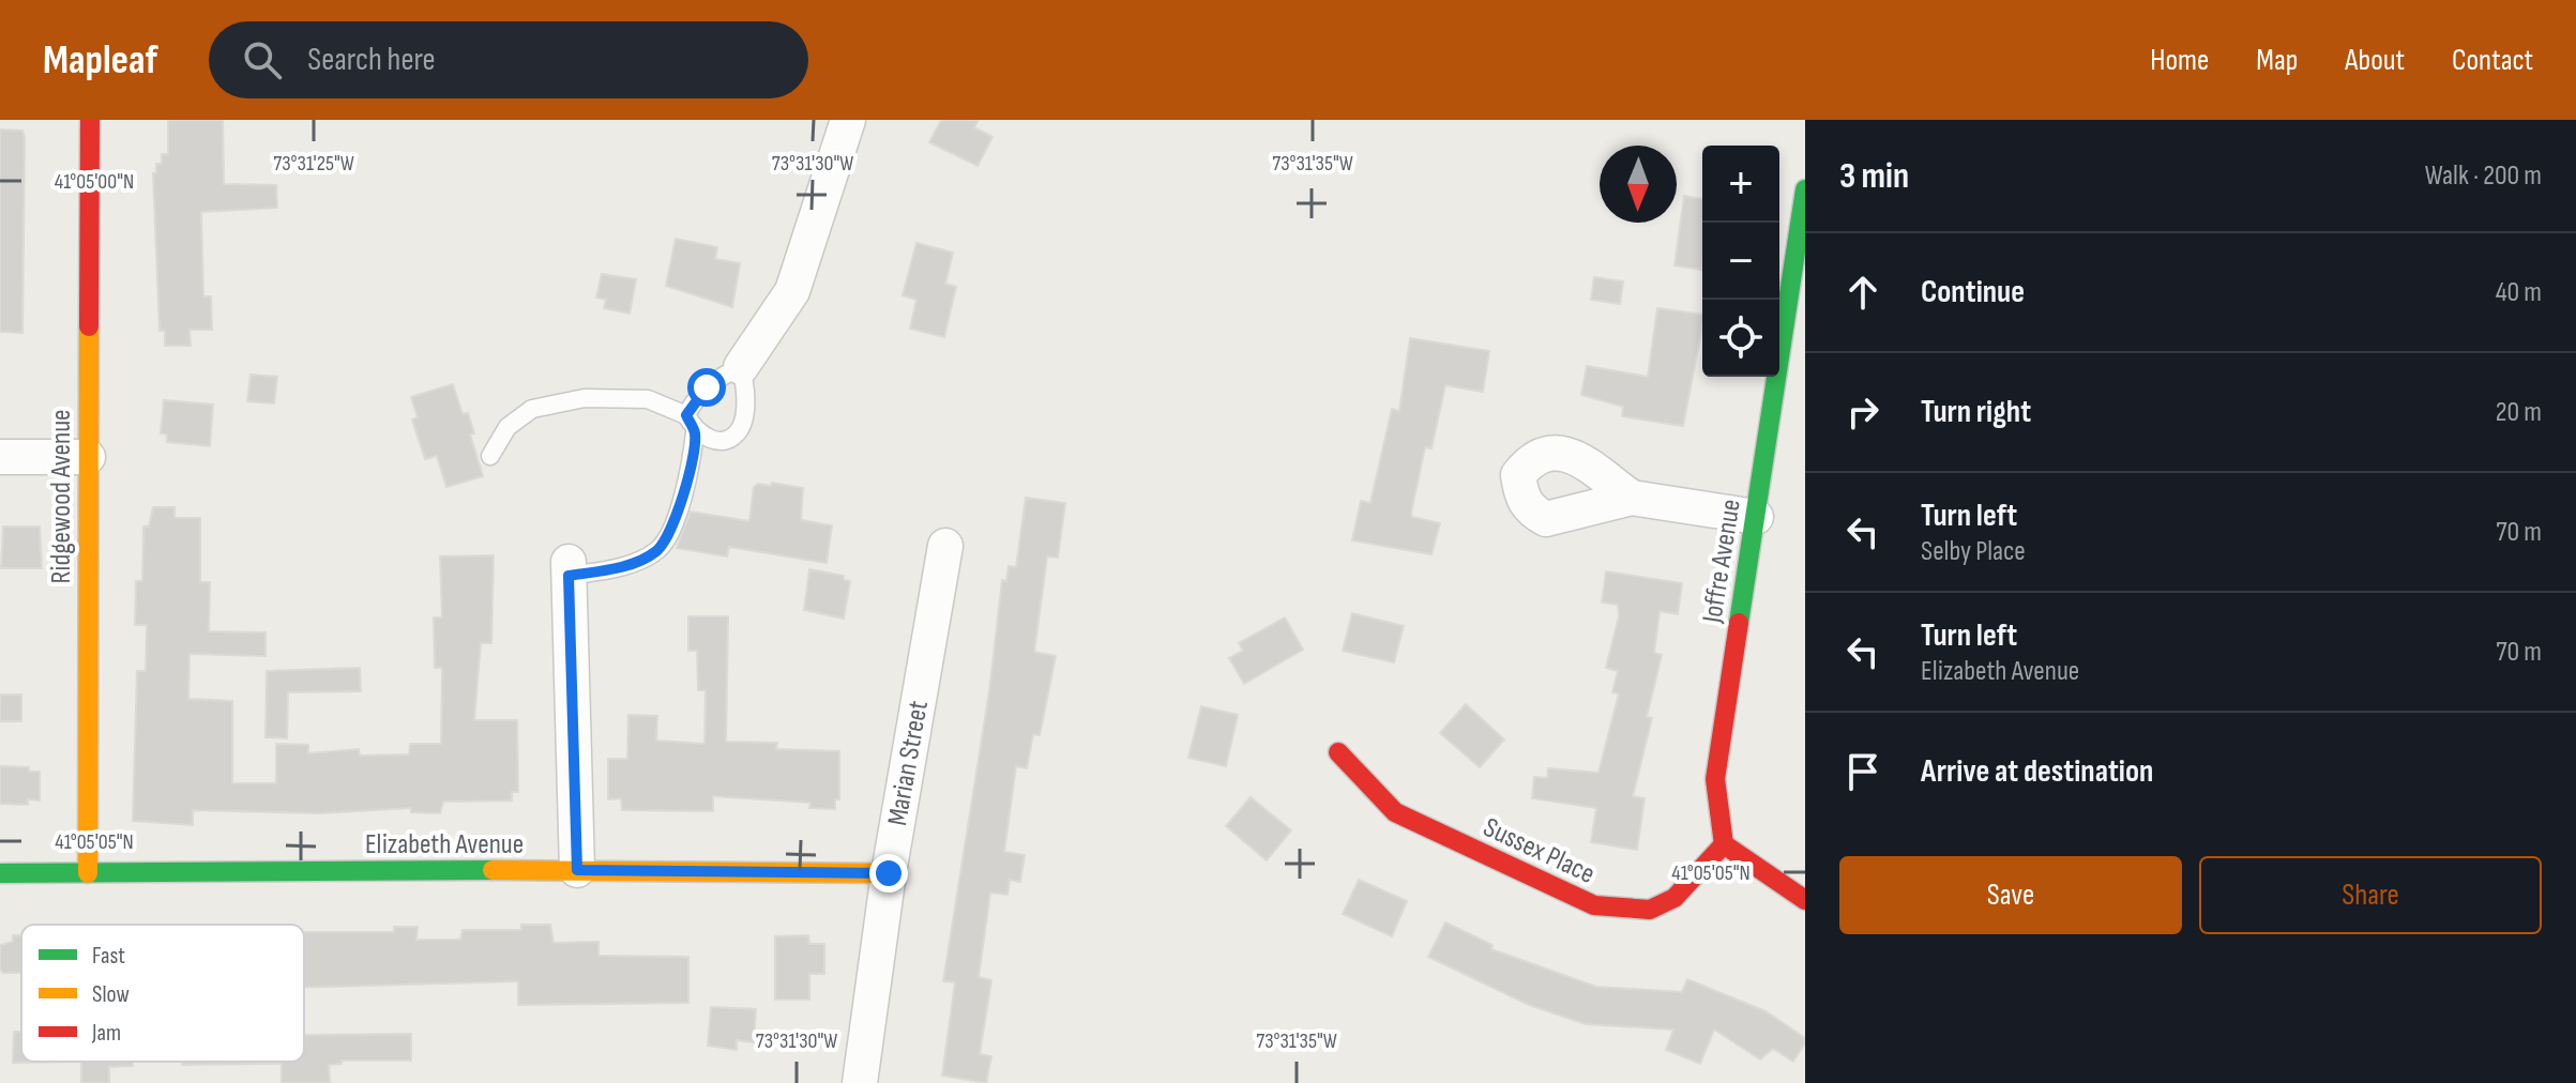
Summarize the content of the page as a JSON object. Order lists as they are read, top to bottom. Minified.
{"streets":{"street":["Ridgewood Avenue","Joffre Avenue","Marian Street","Elizabeth Avenue","Sussex Place"]},"crossings":[["Ridgewood Avenue","Elizabeth Avenue"],["Joffre Avenue","Sussex Place"],["Marian Street","Elizabeth Avenue"]],"legend":["Fast","Slow","Jam"],"north":"bottom","page":{"header":"Mapleaf","search":"Search here","nav":["Home","Map","About","Contact"],"heading":["3 min","Walk · 200 m"],"map_buttons":["+","−"],"list":[["Continue","40 m"],["Turn right","20 m"],["Turn left","Selby Place","70 m"],["Turn left","Elizabeth Avenue","70 m"],"Arrive at destination"],"buttons":["Save","Share"]},"coordinates":["73°31'25\"W","73°31'30\"W","73°31'35\"W","41°05'00\"N","41°05'05\"N"]}
